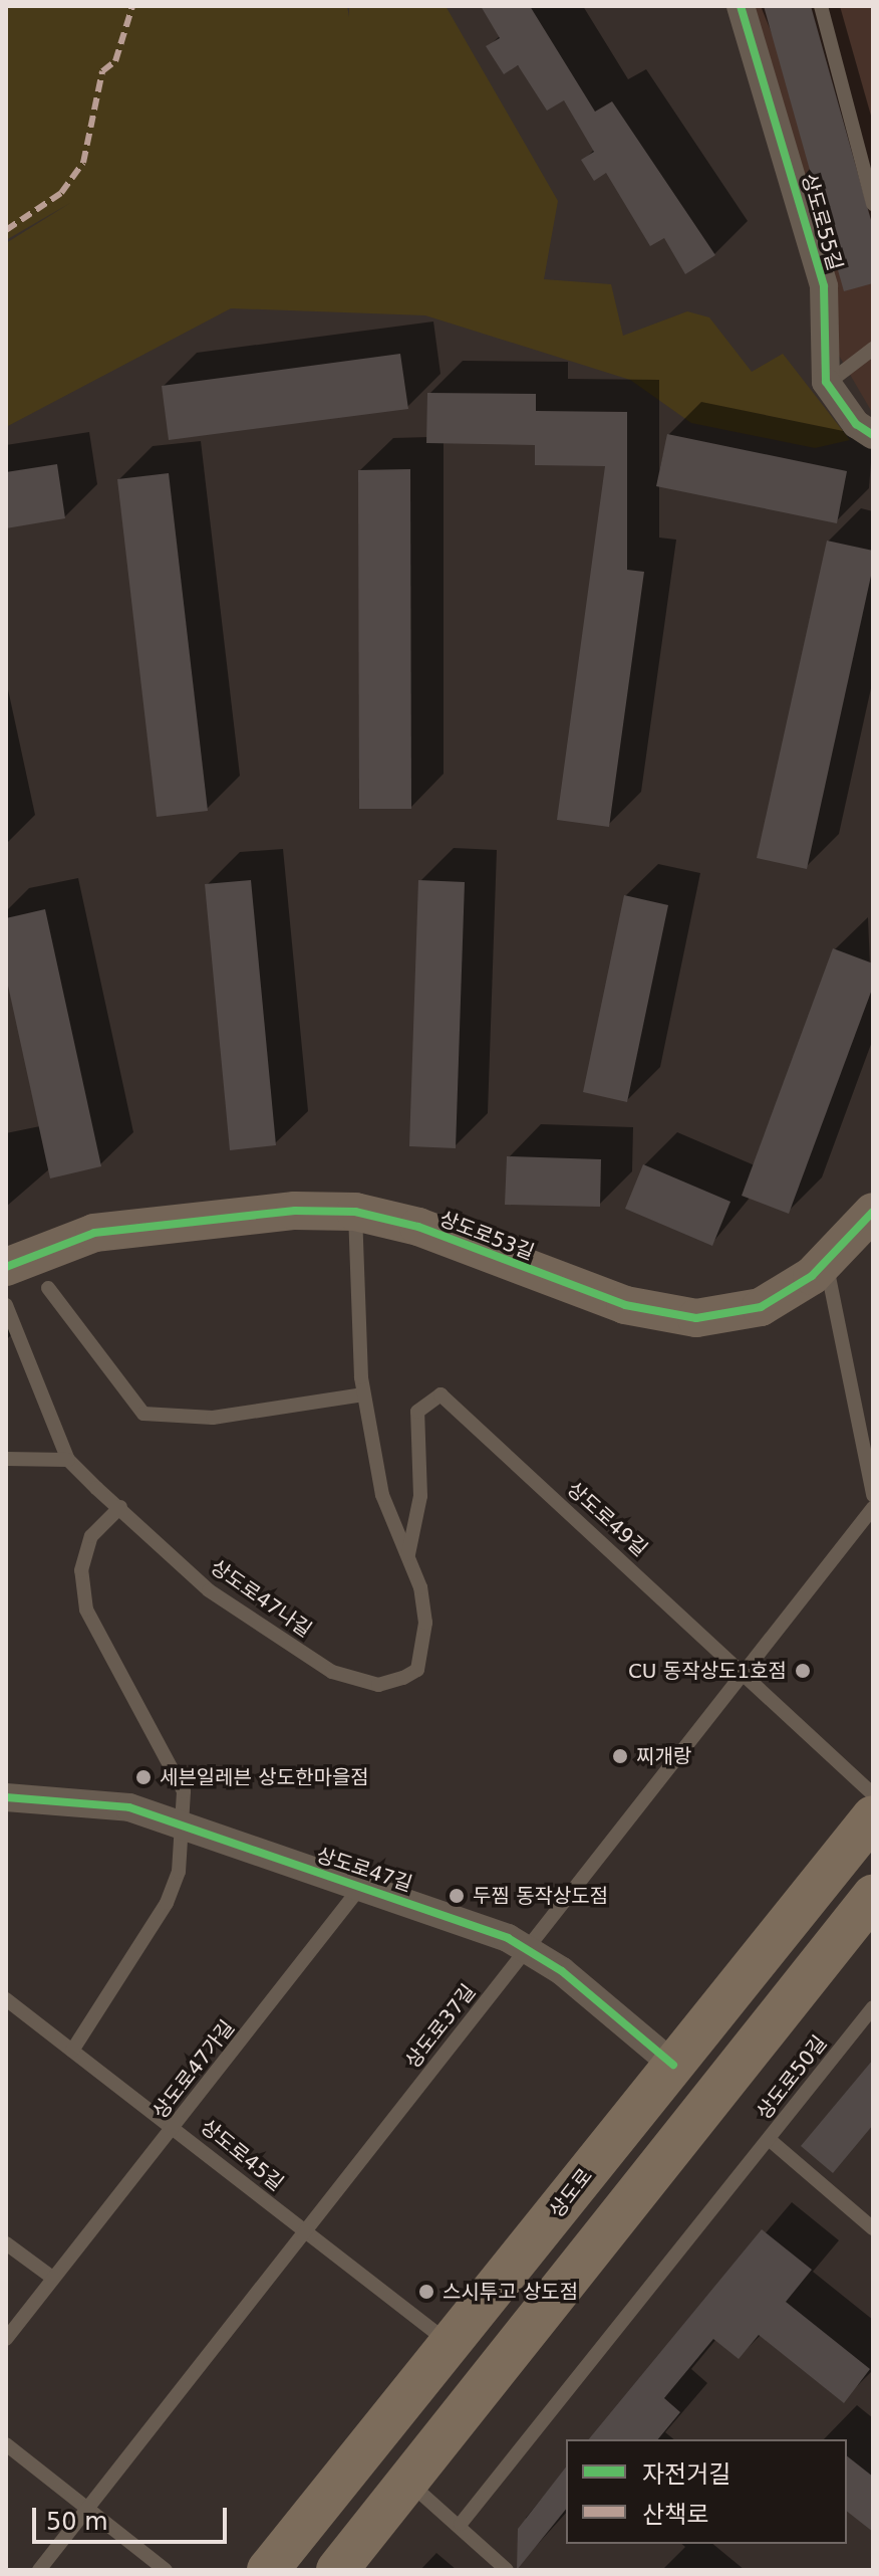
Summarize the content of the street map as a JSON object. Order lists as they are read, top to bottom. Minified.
{"streets":{"main road":["상도로"],"street":["상도로55길","상도로53길","상도로47길"],"lane":["상도로49길","상도로47나길","상도로37길","상도로47가길","상도로50길","상도로45길"]},"crossings":[["상도로53길","상도로47나길"],["상도로49길","상도로47나길"],["상도로49길","상도로37길"],["상도로47길","상도로37길"],["상도로47길","상도로47가길"],["상도로47길","상도로"],["상도로37길","상도로45길"],["상도로47가길","상도로45길"],["상도로45길","상도로"]],"places":["CU 동작상도1호점","찌개랑","세븐일레븐 상도한마을점","두찜 동작상도점","스시투고 상도점"],"legend":["자전거길","산책로"],"scale_bar":"50 m"}
